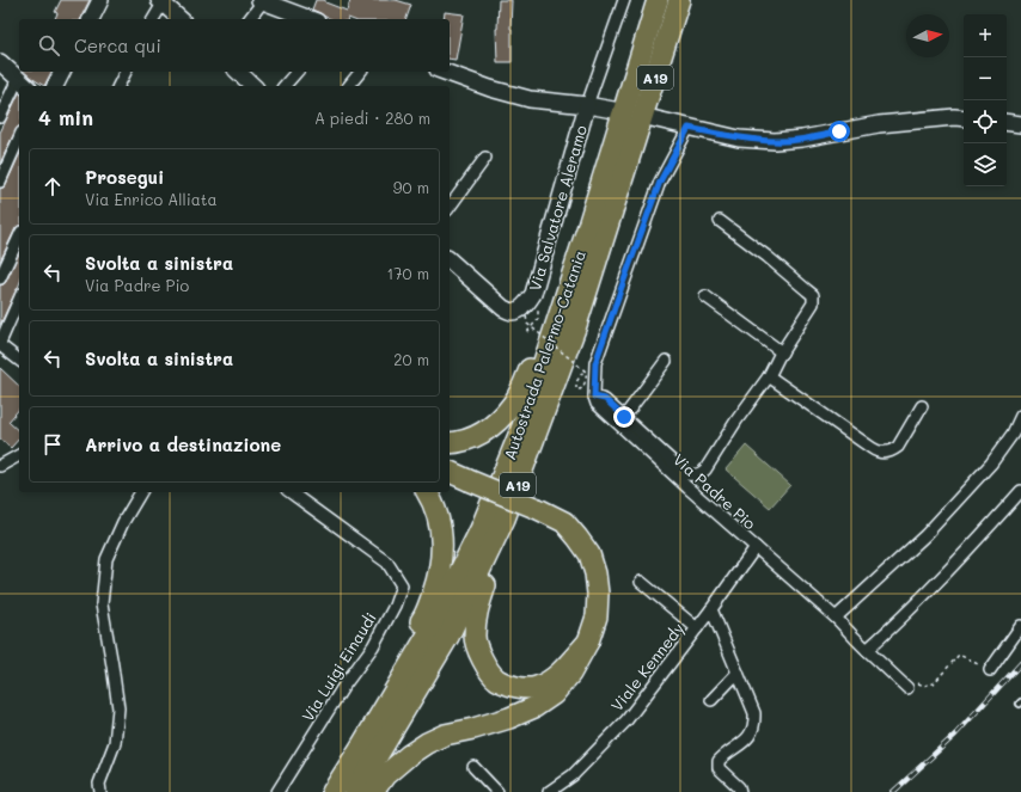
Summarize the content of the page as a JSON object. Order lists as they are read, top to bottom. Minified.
{"streets":{"highway":["A19","Autostrada Palermo-Catania"],"street":["Via Salvatore Aleramo","Via Padre Pio","Via Luigi Einaudi","Viale Kennedy"]},"crossings":[["Via Padre Pio","Viale Kennedy"]],"north":"right","page":{"map_buttons":["+","−"],"search":"Cerca qui","heading":["4 min","A piedi · 280 m"],"list":[["Prosegui","Via Enrico Alliata","90 m"],["Svolta a sinistra","Via Padre Pio","170 m"],["Svolta a sinistra","20 m"],"Arrivo a destinazione"]}}
